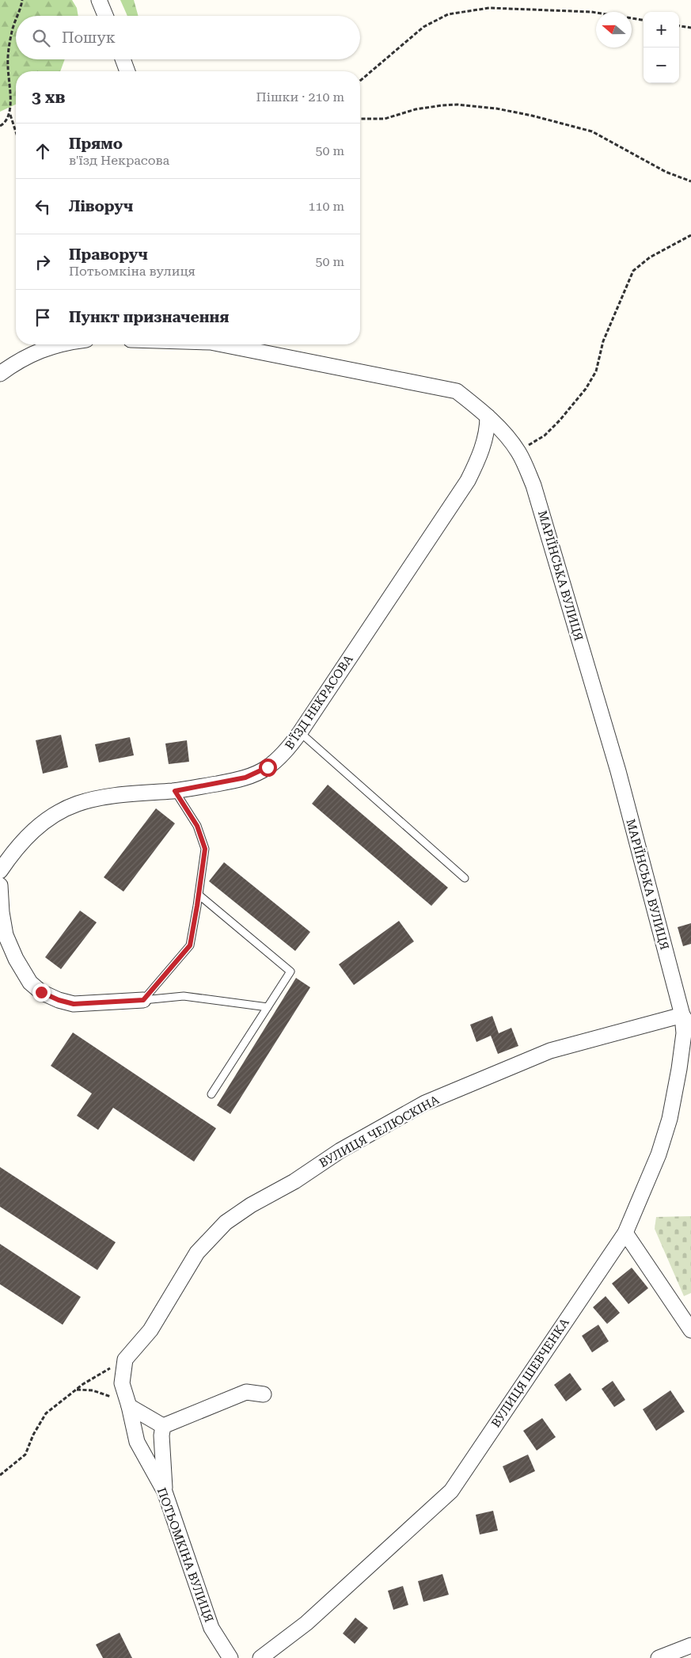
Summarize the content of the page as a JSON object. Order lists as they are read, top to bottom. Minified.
{"streets":{"street":["МАРІЇНСЬКА ВУЛИЦЯ","В'ЇЗД НЕКРАСОВА","ВУЛИЦЯ ЧЕЛЮСКІНА","ВУЛИЦЯ ШЕВЧЕНКА","ПОТЬОМКІНА ВУЛИЦЯ"]},"crossings":[["МАРІЇНСЬКА ВУЛИЦЯ","В'ЇЗД НЕКРАСОВА"],["МАРІЇНСЬКА ВУЛИЦЯ","ВУЛИЦЯ ЧЕЛЮСКІНА"],["МАРІЇНСЬКА ВУЛИЦЯ","ВУЛИЦЯ ШЕВЧЕНКА"],["ВУЛИЦЯ ЧЕЛЮСКІНА","ВУЛИЦЯ ШЕВЧЕНКА"],["ВУЛИЦЯ ЧЕЛЮСКІНА","ПОТЬОМКІНА ВУЛИЦЯ"]],"north":"left","page":{"map_buttons":["+","−"],"search":"Пошук","heading":["3 хв","Пішки · 210 m"],"list":[["Прямо","в'їзд Некрасова","50 m"],["Ліворуч","110 m"],["Праворуч","Потьомкіна вулиця","50 m"],"Пункт призначення"]}}
